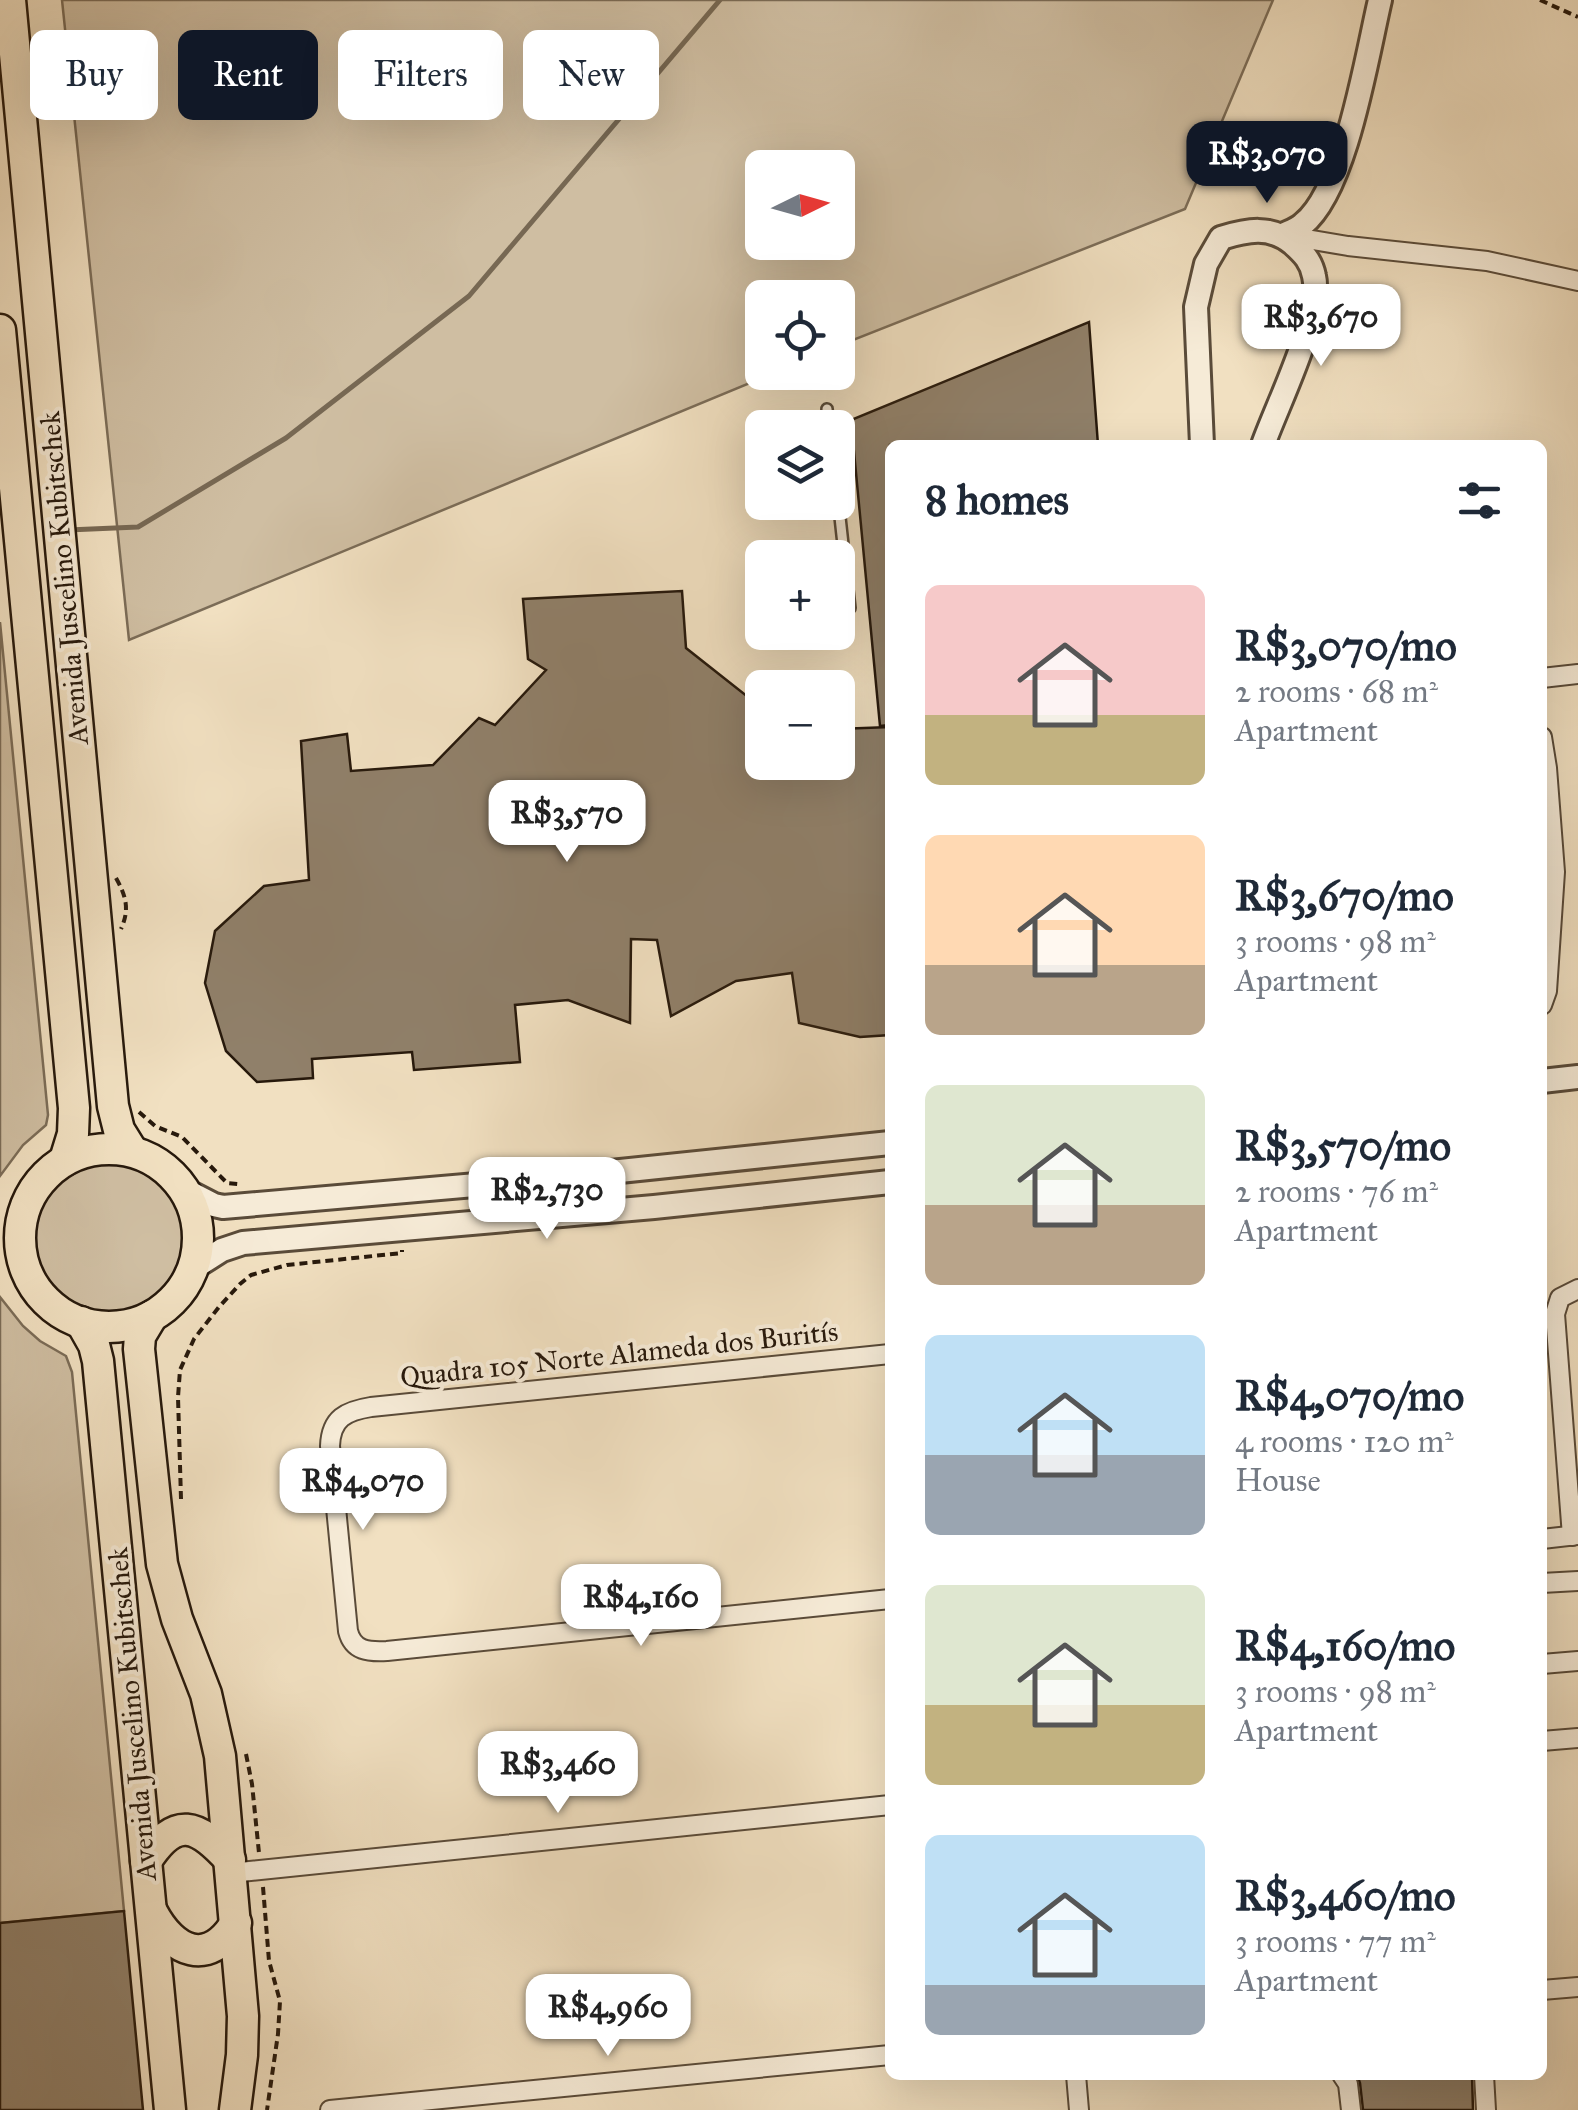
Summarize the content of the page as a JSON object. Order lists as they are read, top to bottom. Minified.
{"streets":{"main road":["Avenida Juscelino Kubitschek"],"street":["Quadra 105 Norte Alameda dos Buritís"]},"north":"right","page":{"chip":["Buy","Rent","Filters","New"],"price":["R$3,070","R$3,670","R$3,570","R$2,730","R$4,070","R$4,160","R$3,460","R$4,960"],"map_buttons":["+","−"],"heading":"8 homes","list":[{"name":"R$3,070/mo","note":"2 rooms · 68 m² · Apartment"},{"name":"R$3,670/mo","note":"3 rooms · 98 m² · Apartment"},{"name":"R$3,570/mo","note":"2 rooms · 76 m² · Apartment"},{"name":"R$4,070/mo","note":"4 rooms · 120 m² · House"},{"name":"R$4,160/mo","note":"3 rooms · 98 m² · Apartment"},{"name":"R$3,460/mo","note":"3 rooms · 77 m² · Apartment"}]}}
